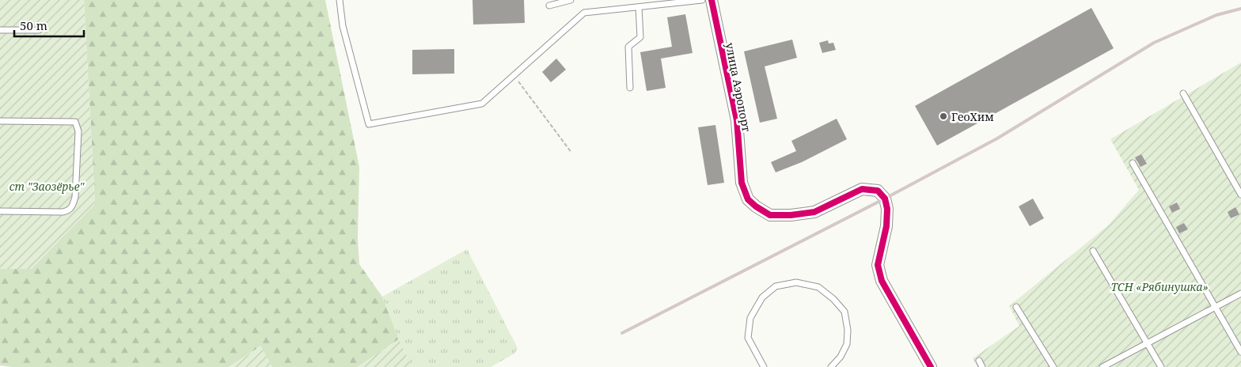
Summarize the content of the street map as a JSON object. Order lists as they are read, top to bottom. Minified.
{"streets":{"street":["улица Аэропорт"]},"parks":["ст \"Заозёрье\"","ТСН «Рябинушка»"],"places":["ГеоХим"],"scale_bar":"50 m"}
